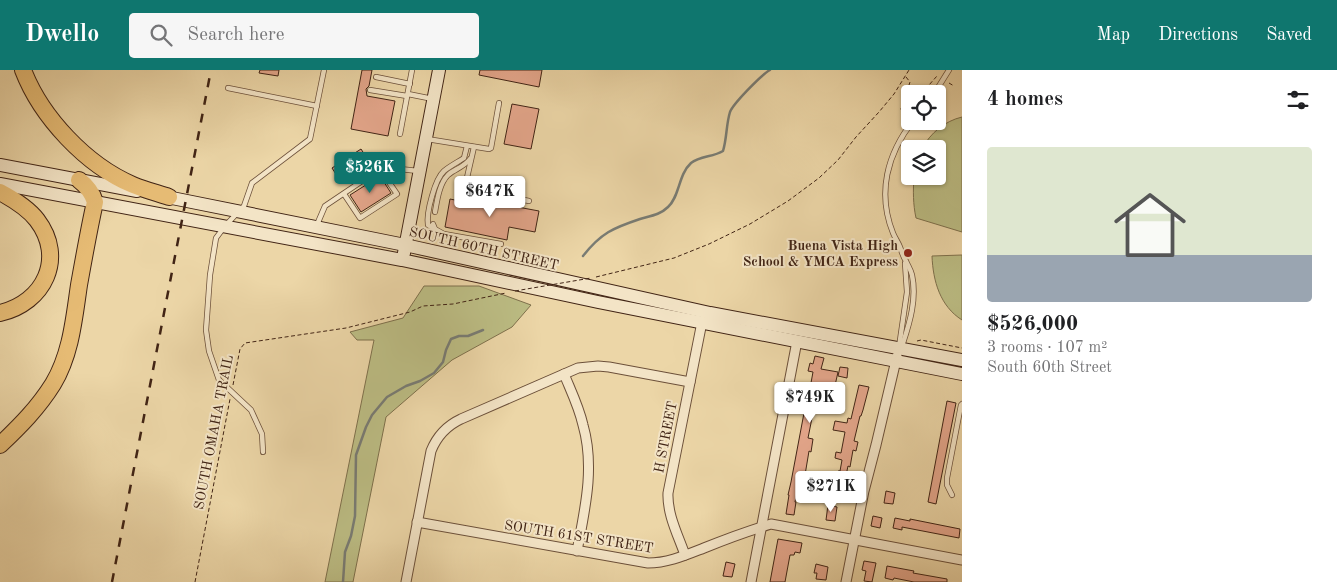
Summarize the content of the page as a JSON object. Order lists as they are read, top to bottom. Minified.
{"streets":{"main road":["SOUTH 60TH STREET"],"street":["H STREET","SOUTH 61ST STREET"],"path":["SOUTH OMAHA TRAIL"]},"crossings":[["SOUTH 60TH STREET","H STREET"],["H STREET","SOUTH 61ST STREET"]],"places":["Buena Vista High School & YMCA Express"],"page":{"header":"Dwello","search":"Search here","nav":["Map","Directions","Saved"],"heading":"4 homes","list":[{"name":"$526,000","note":"3 rooms · 107 m² · South 60th Street"}],"price":["$526K","$647K","$749K","$271K"]}}
